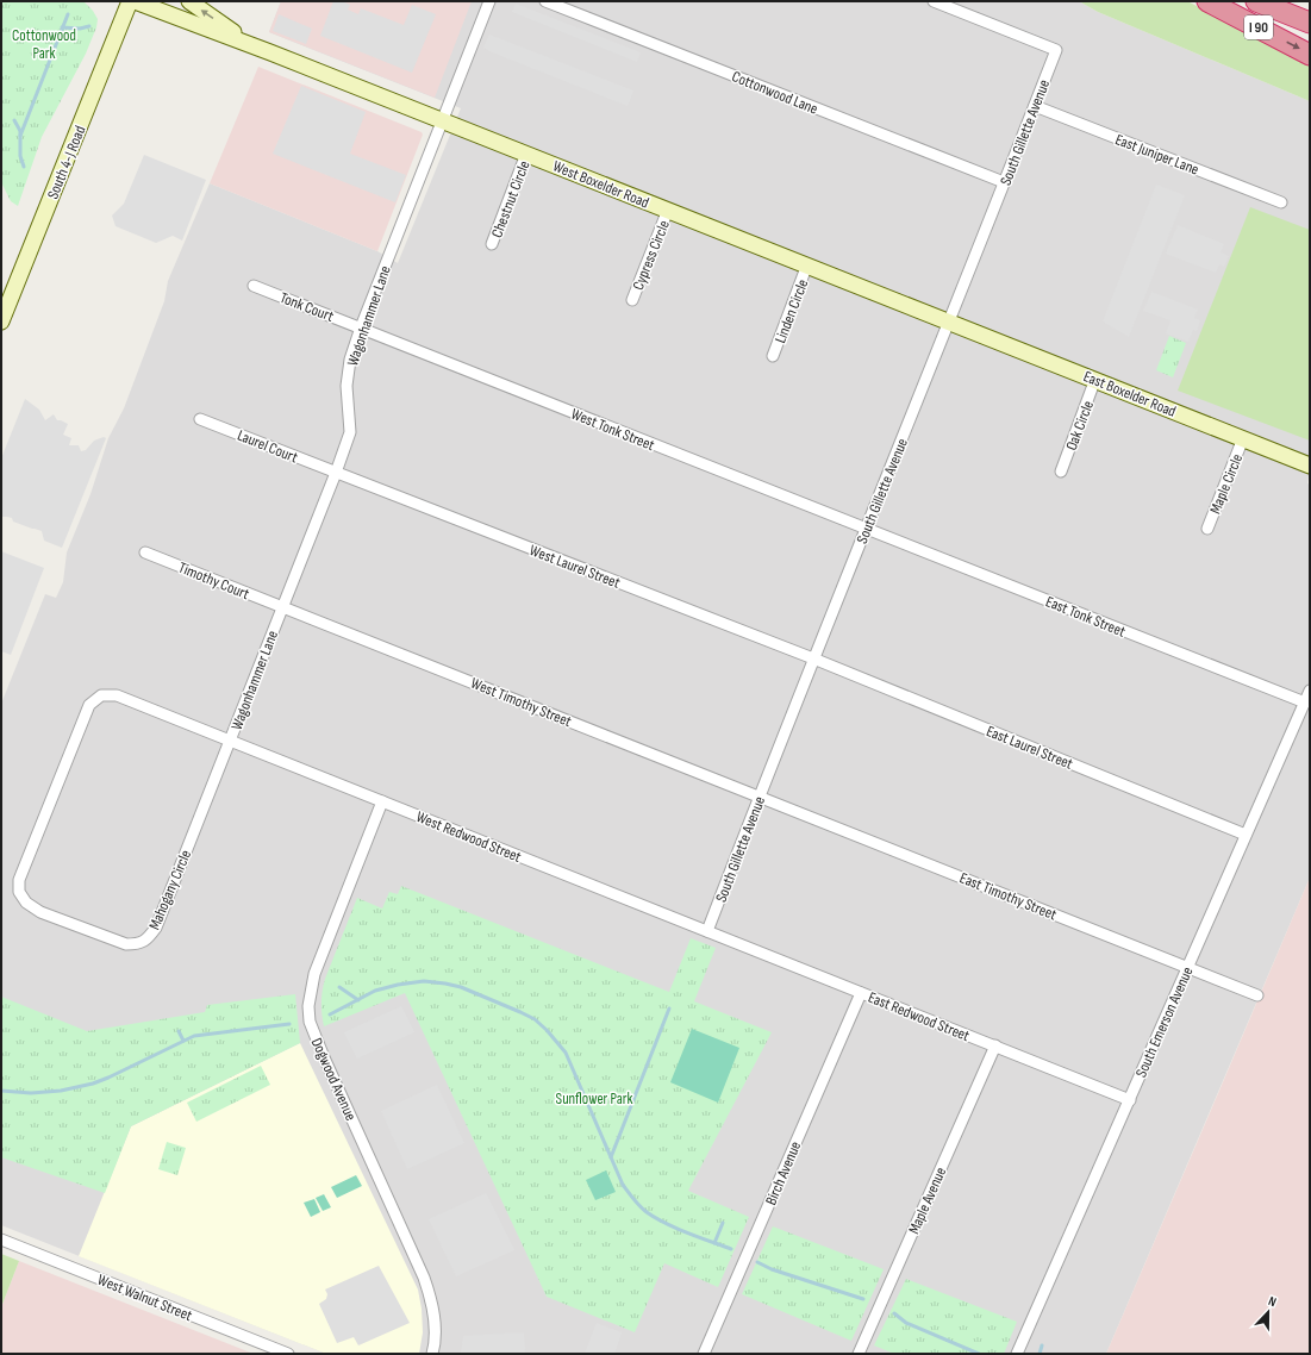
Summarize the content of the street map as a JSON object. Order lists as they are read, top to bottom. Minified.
{"streets":{"highway":["I 90"],"main road":["South 4-J Road","West Boxelder Road","East Boxelder Road"],"street":["Cottonwood Lane","South Gillette Avenue","East Juniper Lane","Chestnut Circle","Cypress Circle","Tonk Court","Linden Circle","Wagonhammer Lane","Oak Circle","West Tonk Street","Laurel Court","Maple Circle","West Laurel Street","Timothy Court","East Tonk Street","West Timothy Street","East Laurel Street","West Redwood Street","Mahogany Circle","East Timothy Street","East Redwood Street","South Emerson Avenue","Dogwood Avenue","Birch Avenue","Maple Avenue","West Walnut Street"]},"crossings":[["Cottonwood Lane","South Gillette Avenue"],["South Gillette Avenue","East Juniper Lane"],["South Gillette Avenue","West Boxelder Road"],["South Gillette Avenue","East Boxelder Road"],["South Gillette Avenue","West Tonk Street"],["South Gillette Avenue","West Laurel Street"],["South Gillette Avenue","East Tonk Street"],["South Gillette Avenue","West Timothy Street"],["South Gillette Avenue","East Laurel Street"],["South Gillette Avenue","West Redwood Street"],["South Gillette Avenue","East Timothy Street"],["South Gillette Avenue","East Redwood Street"],["West Boxelder Road","Chestnut Circle"],["West Boxelder Road","Cypress Circle"],["West Boxelder Road","Linden Circle"],["West Boxelder Road","Wagonhammer Lane"],["West Boxelder Road","East Boxelder Road"],["Tonk Court","Wagonhammer Lane"],["Tonk Court","West Tonk Street"],["Wagonhammer Lane","West Tonk Street"],["Wagonhammer Lane","Laurel Court"],["Wagonhammer Lane","West Laurel Street"],["Wagonhammer Lane","Timothy Court"],["Wagonhammer Lane","West Timothy Street"],["Wagonhammer Lane","West Redwood Street"],["Wagonhammer Lane","Mahogany Circle"],["East Boxelder Road","Oak Circle"],["East Boxelder Road","Maple Circle"],["West Tonk Street","East Tonk Street"],["Laurel Court","West Laurel Street"],["West Laurel Street","East Laurel Street"],["Timothy Court","West Timothy Street"],["East Tonk Street","South Emerson Avenue"],["West Timothy Street","East Timothy Street"],["East Laurel Street","South Emerson Avenue"],["West Redwood Street","Mahogany Circle"],["West Redwood Street","East Redwood Street"],["West Redwood Street","Dogwood Avenue"],["East Timothy Street","South Emerson Avenue"],["East Redwood Street","South Emerson Avenue"],["East Redwood Street","Birch Avenue"],["East Redwood Street","Maple Avenue"]],"parks":["Cottonwood Park","Sunflower Park"],"north":"top"}
